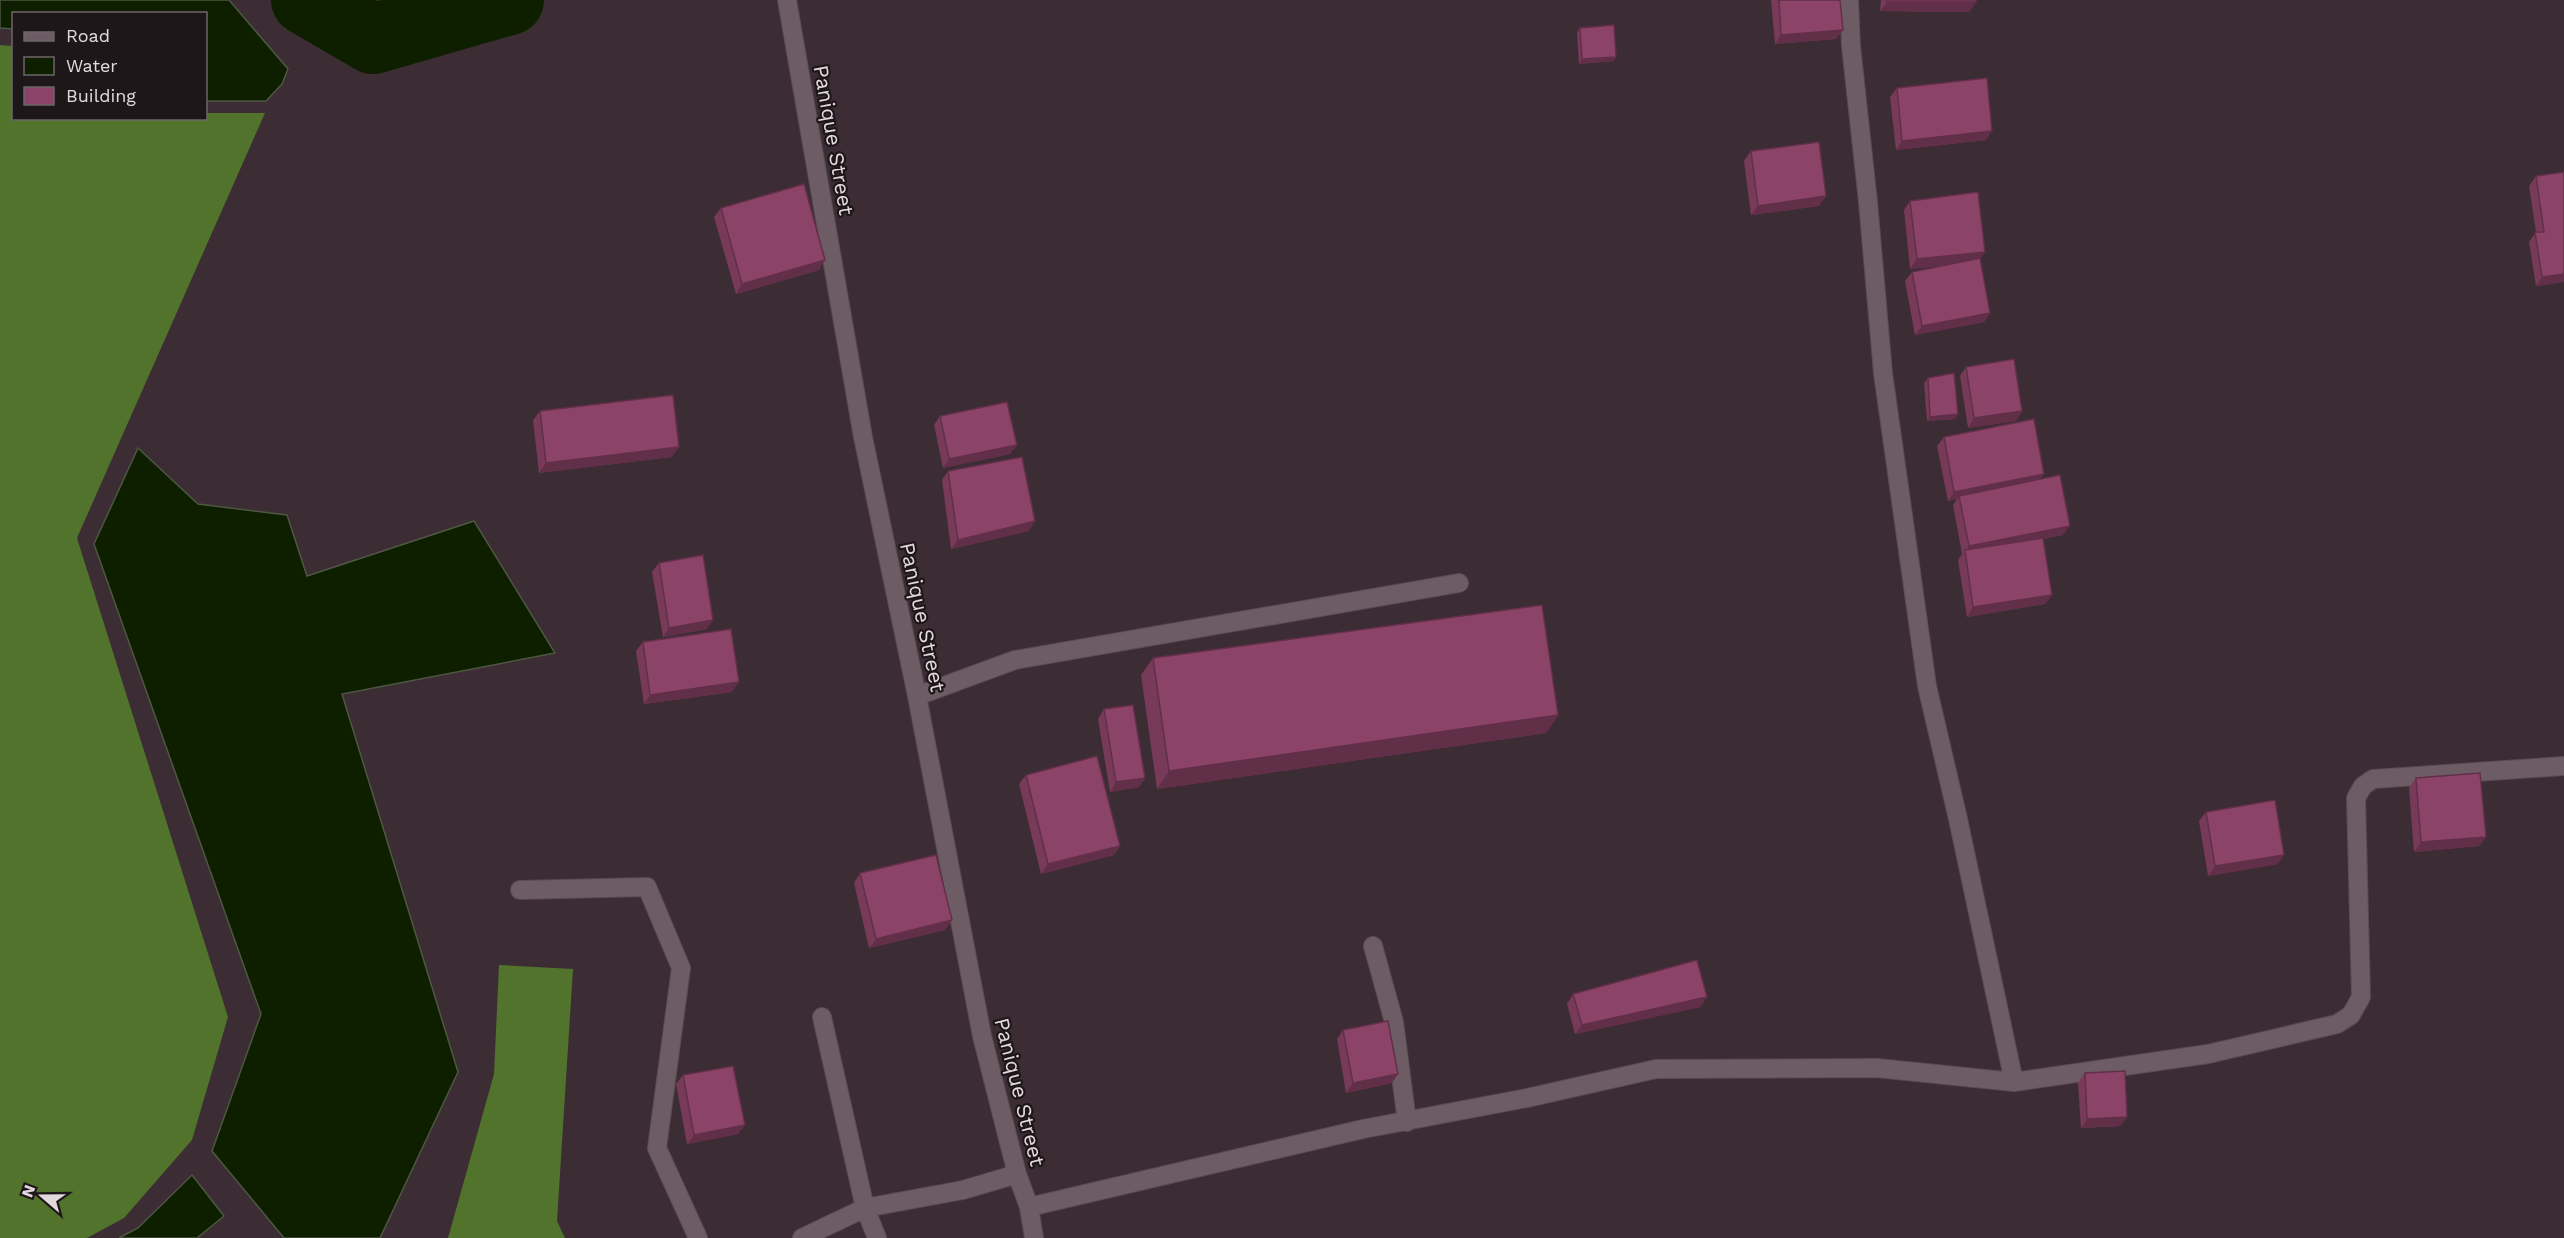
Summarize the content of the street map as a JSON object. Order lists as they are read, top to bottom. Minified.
{"streets":{"street":["Panique Street"]},"legend":["Road","Water","Building"],"north":"left"}
